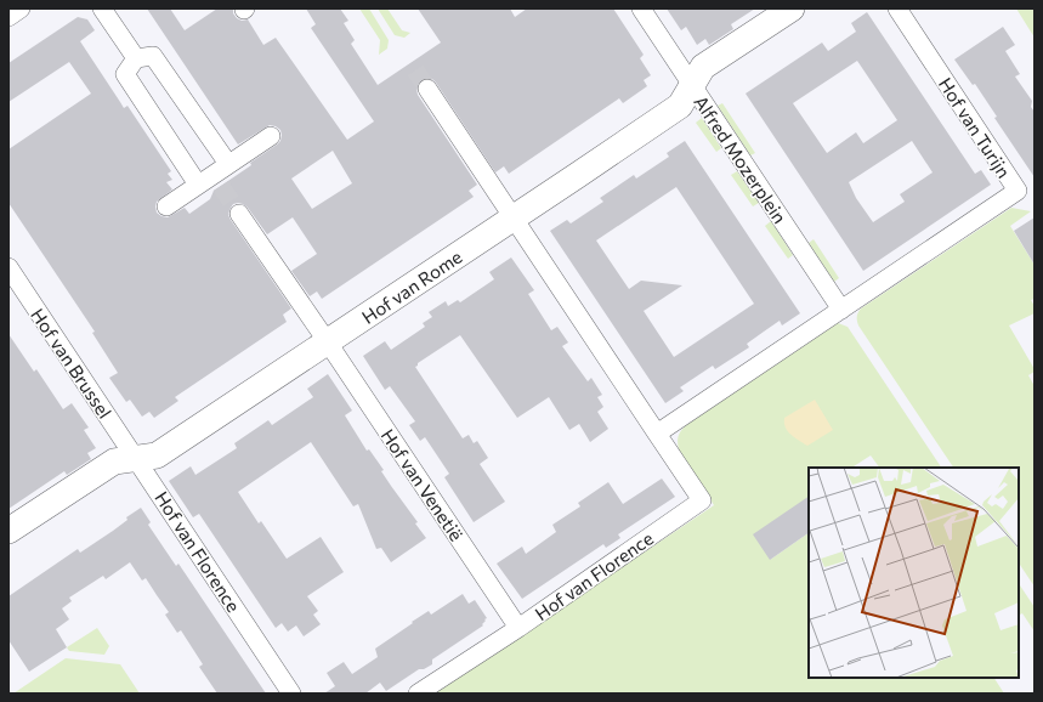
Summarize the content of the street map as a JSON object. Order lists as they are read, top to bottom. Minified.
{"streets":{"street":["Hof van Turijn","Alfred Mozerplein","Hof van Rome","Hof van Brussel","Hof van Venetië","Hof van Florence"]},"crossings":[["Hof van Turijn","Alfred Mozerplein"],["Alfred Mozerplein","Hof van Rome"],["Hof van Rome","Hof van Brussel"],["Hof van Rome","Hof van Venetië"],["Hof van Rome","Hof van Florence"],["Hof van Brussel","Hof van Florence"],["Hof van Venetië","Hof van Florence"]]}
